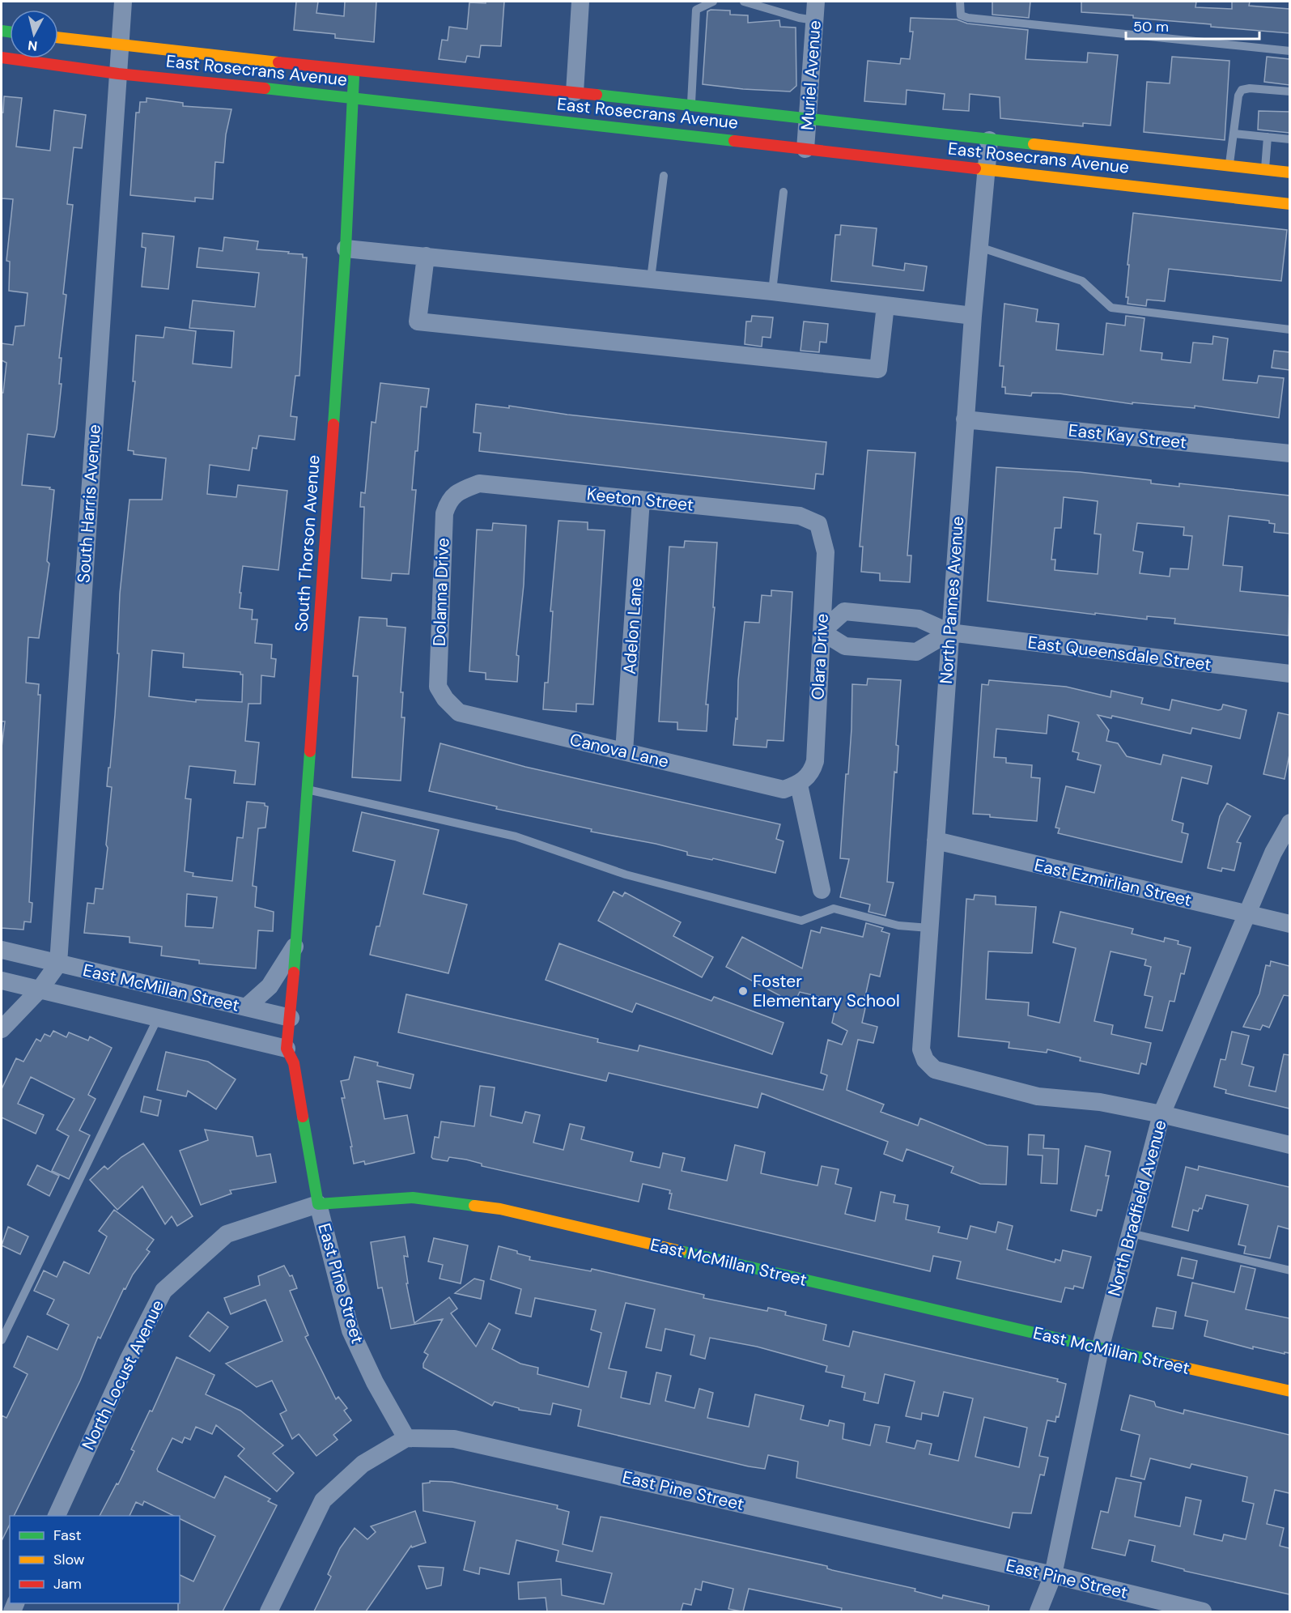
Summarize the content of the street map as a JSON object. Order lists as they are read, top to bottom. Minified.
{"streets":{"main road":["East Rosecrans Avenue","South Thorson Avenue","East McMillan Street"],"street":["Muriel Avenue","East Kay Street","Keeton Street","South Harris Avenue","Dolanna Drive","North Pannes Avenue","Adelon Lane","East Queensdale Street","Olara Drive","Canova Lane","East Ezmirlian Street","North Bradfield Avenue","East Pine Street","North Locust Avenue"]},"crossings":[["East Rosecrans Avenue","Muriel Avenue"],["East Rosecrans Avenue","South Harris Avenue"],["East Rosecrans Avenue","South Thorson Avenue"],["East Rosecrans Avenue","North Pannes Avenue"],["East Kay Street","North Pannes Avenue"],["Keeton Street","Dolanna Drive"],["Keeton Street","Adelon Lane"],["Keeton Street","Olara Drive"],["South Harris Avenue","East McMillan Street"],["South Thorson Avenue","East McMillan Street"],["Dolanna Drive","Canova Lane"],["North Pannes Avenue","East Queensdale Street"],["North Pannes Avenue","East Ezmirlian Street"],["North Pannes Avenue","North Bradfield Avenue"],["Adelon Lane","Canova Lane"],["East Queensdale Street","Olara Drive"],["Olara Drive","Canova Lane"],["East Ezmirlian Street","North Bradfield Avenue"],["East McMillan Street","North Bradfield Avenue"],["East McMillan Street","East Pine Street"],["East McMillan Street","North Locust Avenue"],["North Bradfield Avenue","East Pine Street"],["East Pine Street","North Locust Avenue"]],"places":["Foster Elementary School"],"legend":["Fast","Slow","Jam"],"scale_bar":"50 m","north":"bottom"}
